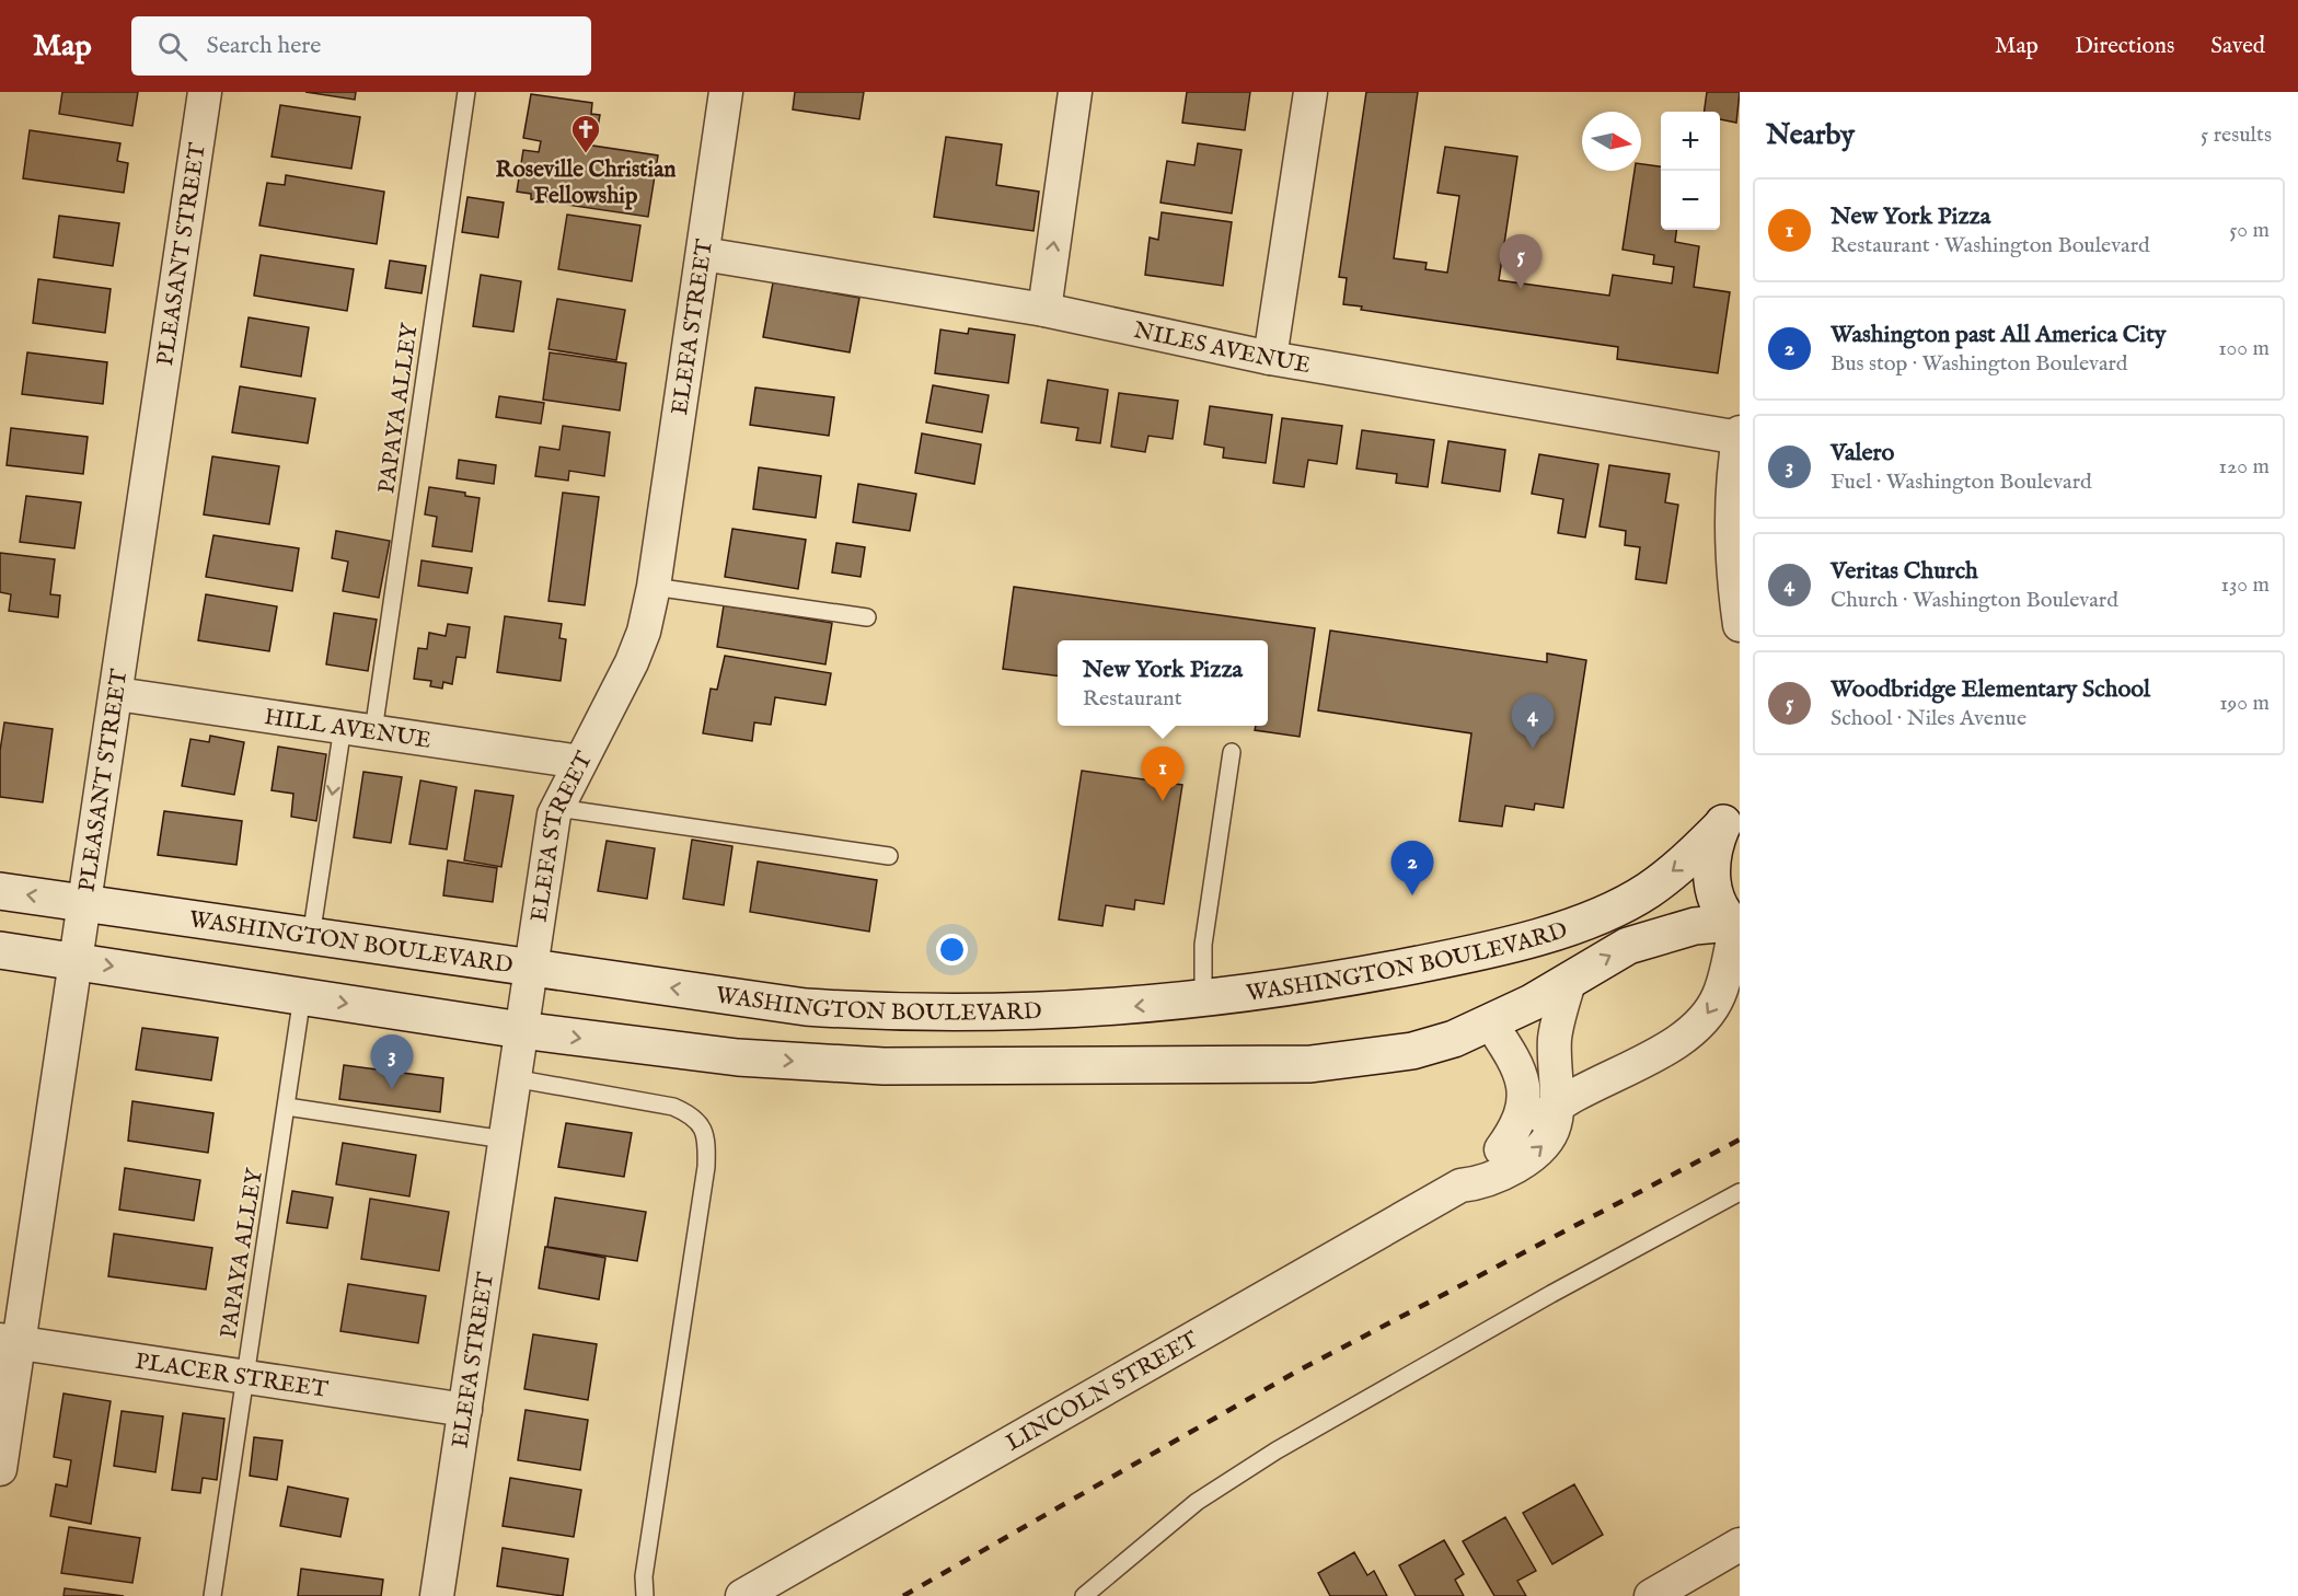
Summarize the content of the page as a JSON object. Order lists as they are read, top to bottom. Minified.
{"streets":{"main road":["WASHINGTON BOULEVARD"],"street":["PLEASANT STREET","ELEFA STREET","NILES AVENUE","HILL AVENUE","PLACER STREET","LINCOLN STREET"],"lane":["PAPAYA ALLEY"]},"crossings":[["PLEASANT STREET","HILL AVENUE"],["PLEASANT STREET","WASHINGTON BOULEVARD"],["PLEASANT STREET","PLACER STREET"],["ELEFA STREET","NILES AVENUE"],["ELEFA STREET","HILL AVENUE"],["ELEFA STREET","WASHINGTON BOULEVARD"],["ELEFA STREET","PLACER STREET"],["PAPAYA ALLEY","HILL AVENUE"],["PAPAYA ALLEY","WASHINGTON BOULEVARD"],["PAPAYA ALLEY","PLACER STREET"]],"places":{"church":["Roseville Christian Fellowship"]},"north":"right","page":{"header":"Map","search":"Search here","nav":["Map","Directions","Saved"],"heading":["Nearby","5 results"],"map_buttons":["+","−"],"list":[{"mark":"1","name":"New York Pizza","note":"Restaurant · Washington Boulevard","value":"50 m"},{"mark":"2","name":"Washington past All America City","note":"Bus stop · Washington Boulevard","value":"100 m"},{"mark":"3","name":"Valero","note":"Fuel · Washington Boulevard","value":"120 m"},{"mark":"4","name":"Veritas Church","note":"Church · Washington Boulevard","value":"130 m"},{"mark":"5","name":"Woodbridge Elementary School","note":"School · Niles Avenue","value":"190 m"}],"pins":["5","4","1","2","3"],"popup":["New York Pizza","Restaurant"]}}
